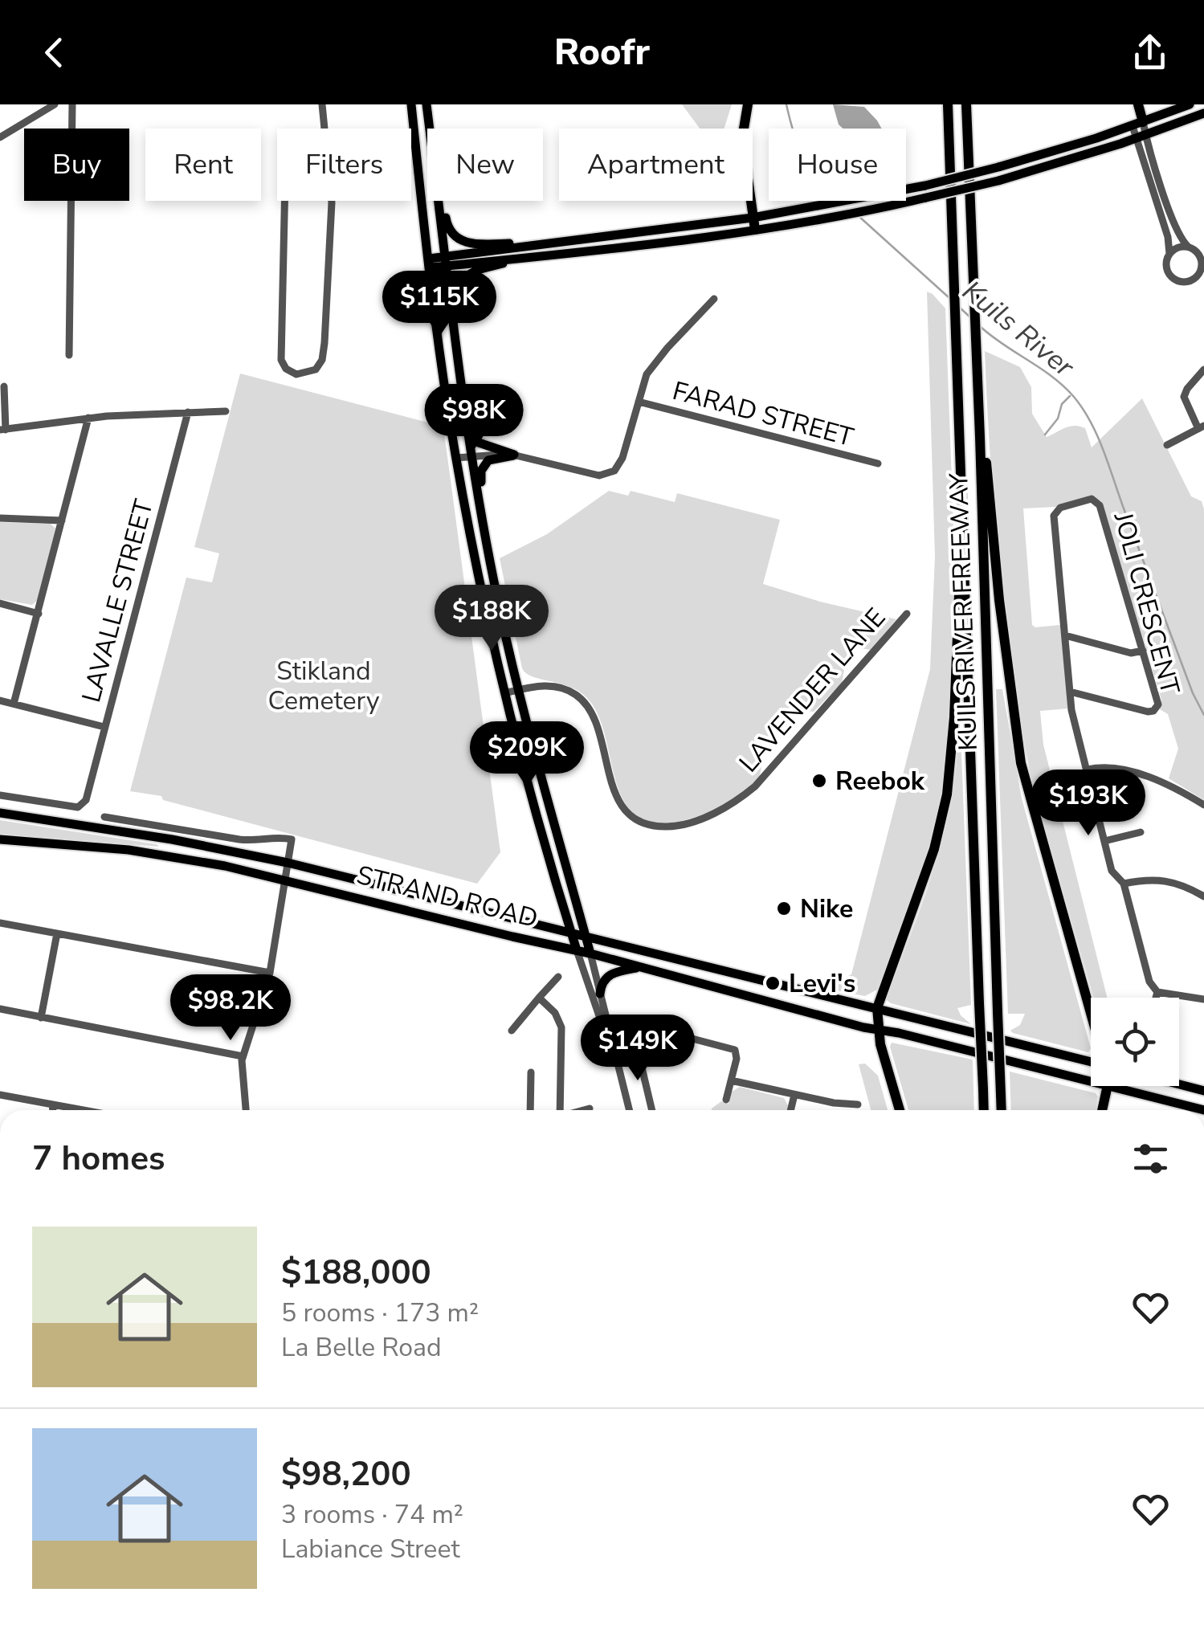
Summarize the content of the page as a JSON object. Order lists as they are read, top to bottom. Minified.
{"streets":{"highway":["KUILS RIVER FREEWAY"],"main road":["STRAND ROAD"],"street":["FARAD STREET","LAVALLE STREET","JOLI CRESCENT","LAVENDER LANE"]},"water":["Kuils River"],"parks":["Stikland Cemetery"],"places":["Reebok","Nike","Levi's"],"page":{"header":"Roofr","chip":["Buy","Rent","Filters","New","Apartment","House"],"price":["$115K","$98K","$188K","$209K","$193K","$98.2K","$149K"],"heading":"7 homes","list":[{"name":"$188,000","note":"5 rooms · 173 m² · La Belle Road"},{"name":"$98,200","note":"3 rooms · 74 m² · Labiance Street"}]}}
